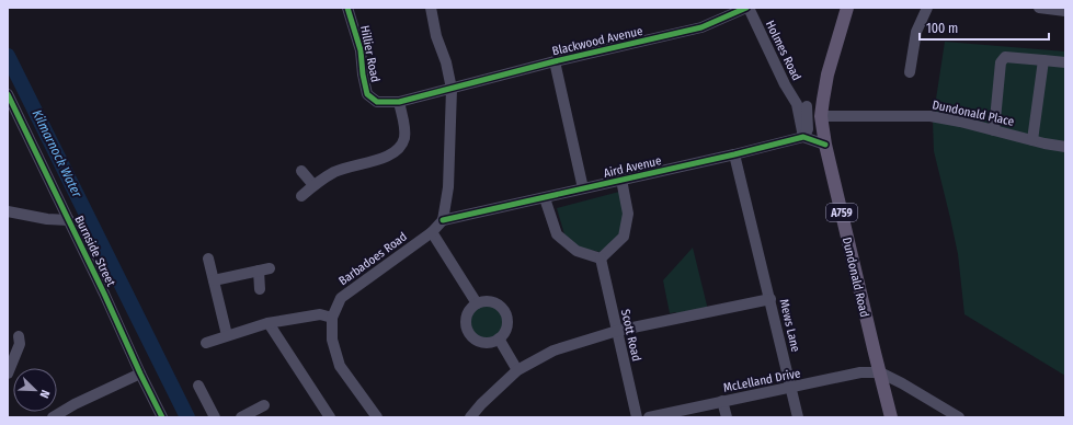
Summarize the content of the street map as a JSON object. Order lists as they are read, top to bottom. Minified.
{"streets":{"main road":["A759","Dundonald Road"],"street":["Blackwood Avenue","Holmes Road","Hillier Road","Dundonald Place","Aird Avenue","Burnside Street","Barbadoes Road","Mews Lane","Scott Road","McLelland Drive"]},"crossings":[["Blackwood Avenue","Holmes Road"],["Blackwood Avenue","Hillier Road"],["Holmes Road","Aird Avenue"],["Dundonald Place","Dundonald Road"],["Aird Avenue","Barbadoes Road"],["Aird Avenue","Mews Lane"],["Dundonald Road","McLelland Drive"],["Mews Lane","McLelland Drive"]],"water":["Kilmarnock Water"],"scale_bar":"100 m","north":"bottom right"}
